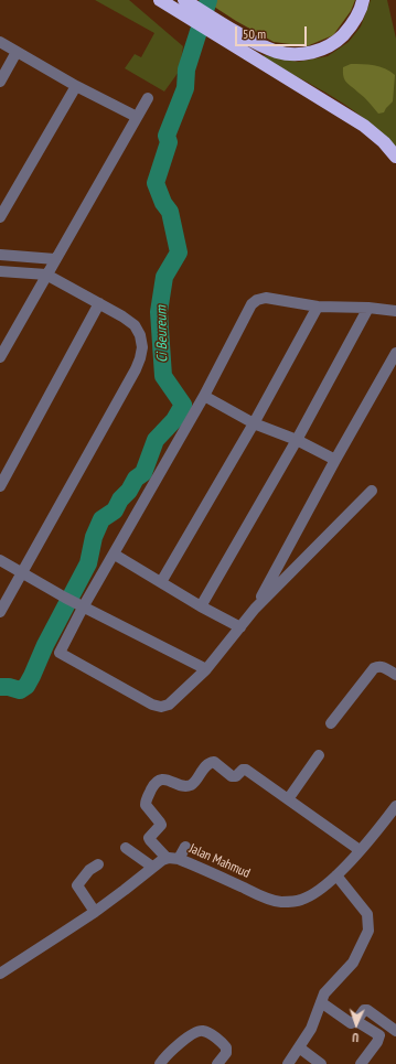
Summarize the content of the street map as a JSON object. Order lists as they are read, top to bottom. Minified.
{"streets":{"street":["Jalan Mahmud"]},"water":["Ci Beureum"],"scale_bar":"50 m","north":"bottom"}
